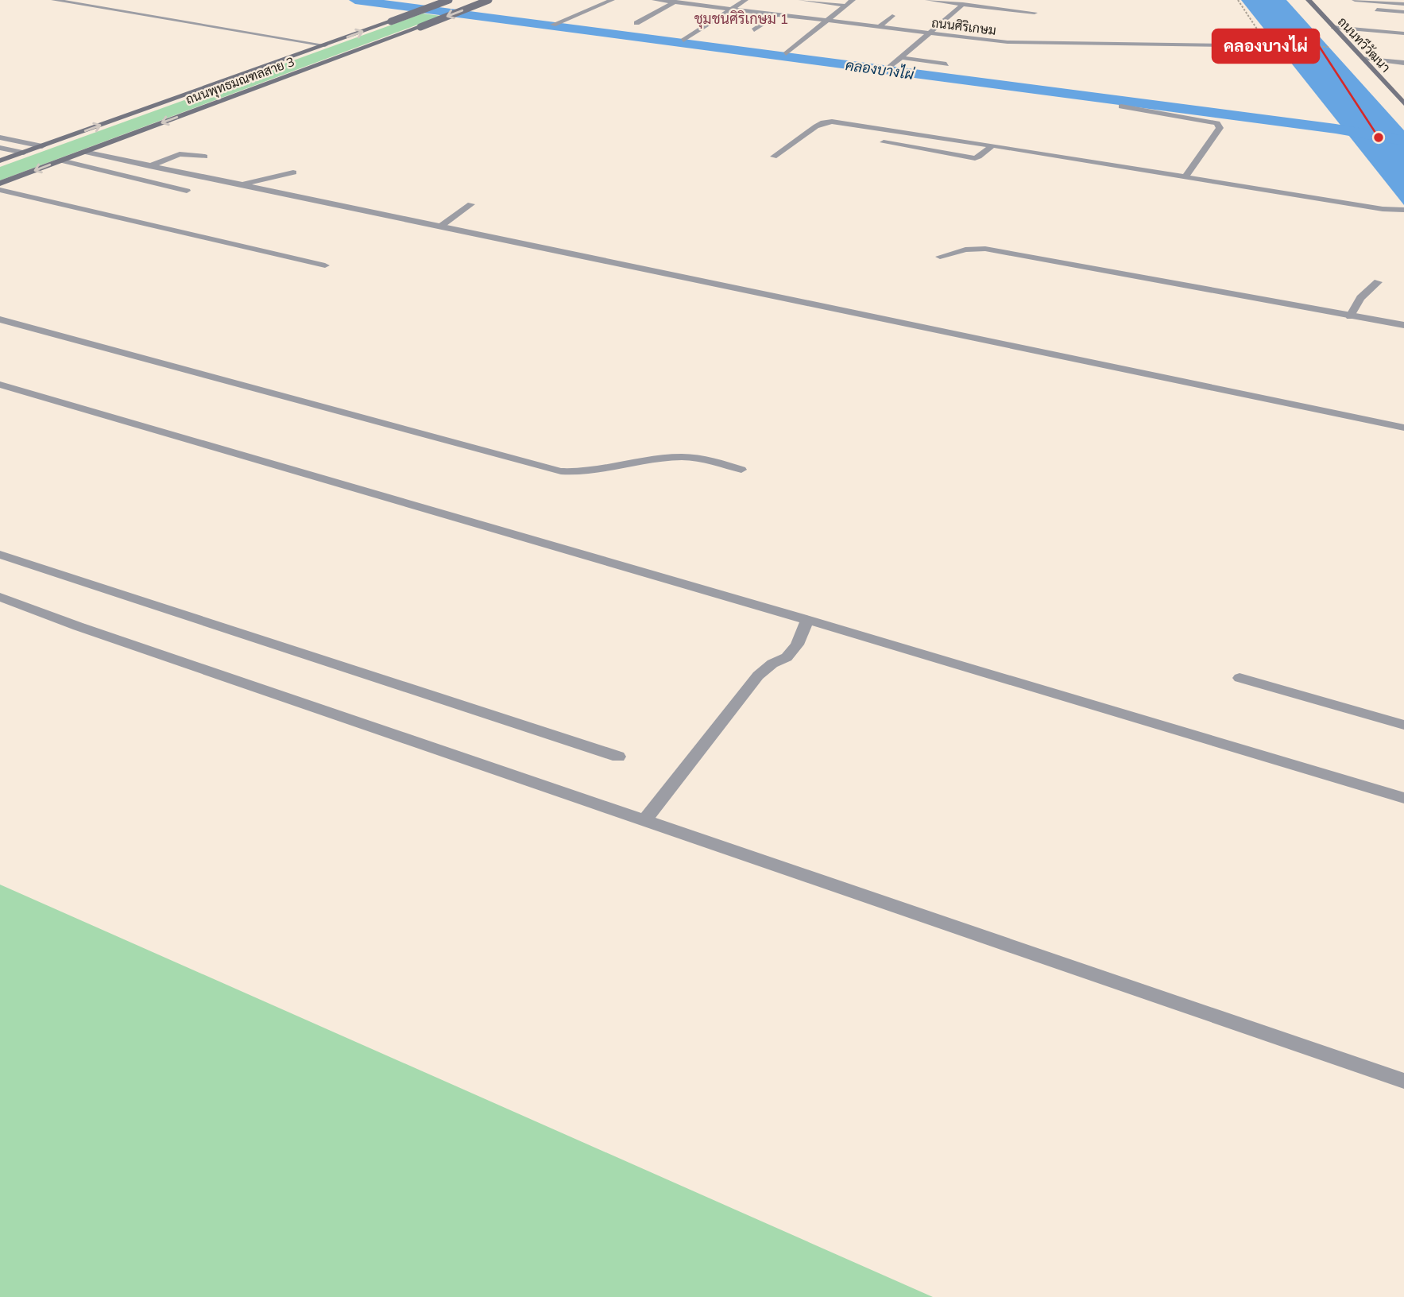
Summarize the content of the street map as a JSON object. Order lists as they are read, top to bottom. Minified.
{"streets":{"main road":["ถนนทวีวัฒนา","ถนนพุทธมณฑลสาย 3"],"street":["ถนนศิริเกษม"]},"districts":["ชุมชนศิริเกษม 1"],"water":["คลองบางไผ่"],"places":["คลองบางไผ่"]}
